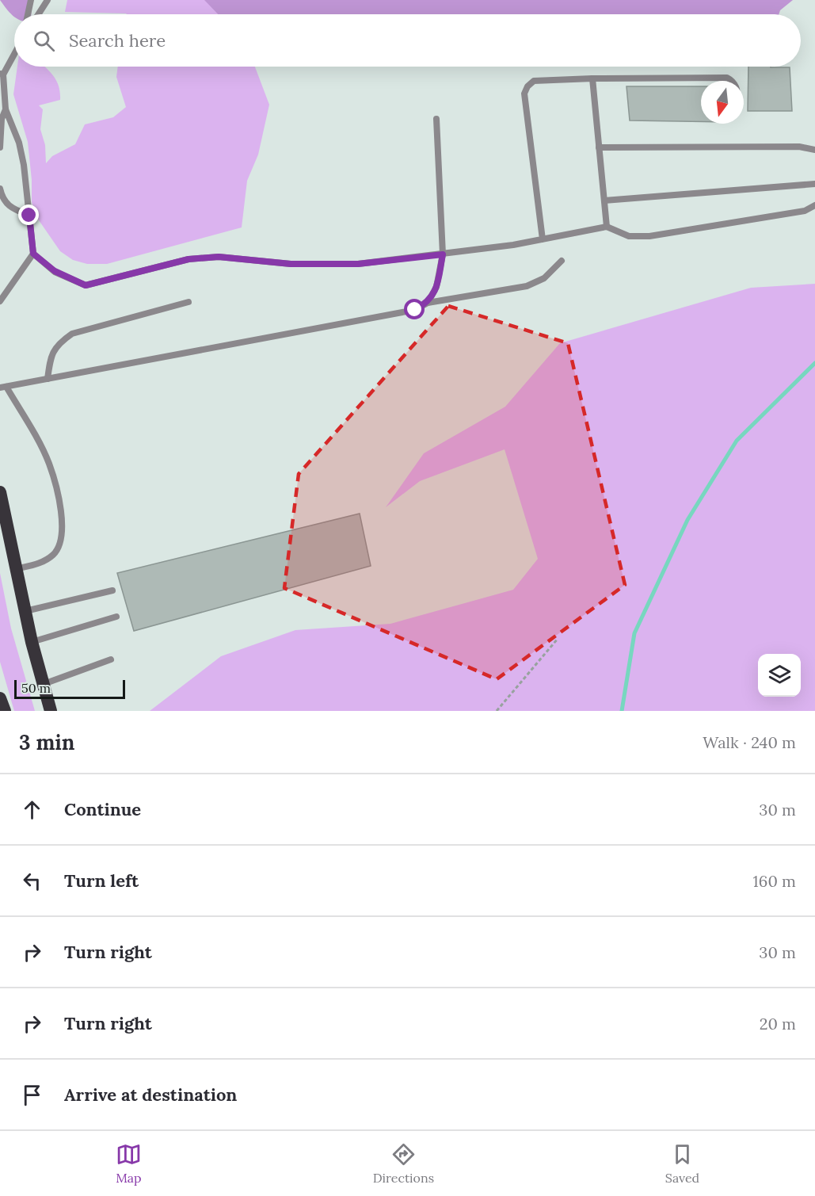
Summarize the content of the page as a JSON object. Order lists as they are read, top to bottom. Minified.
{"scale_bar":"50 m","north":"bottom","page":{"search":"Search here","scale":"50 m","heading":["3 min","Walk · 240 m"],"list":[["Continue","30 m"],["Turn left","160 m"],["Turn right","30 m"],["Turn right","20 m"],"Arrive at destination"],"nav":["Map","Directions","Saved"]}}
